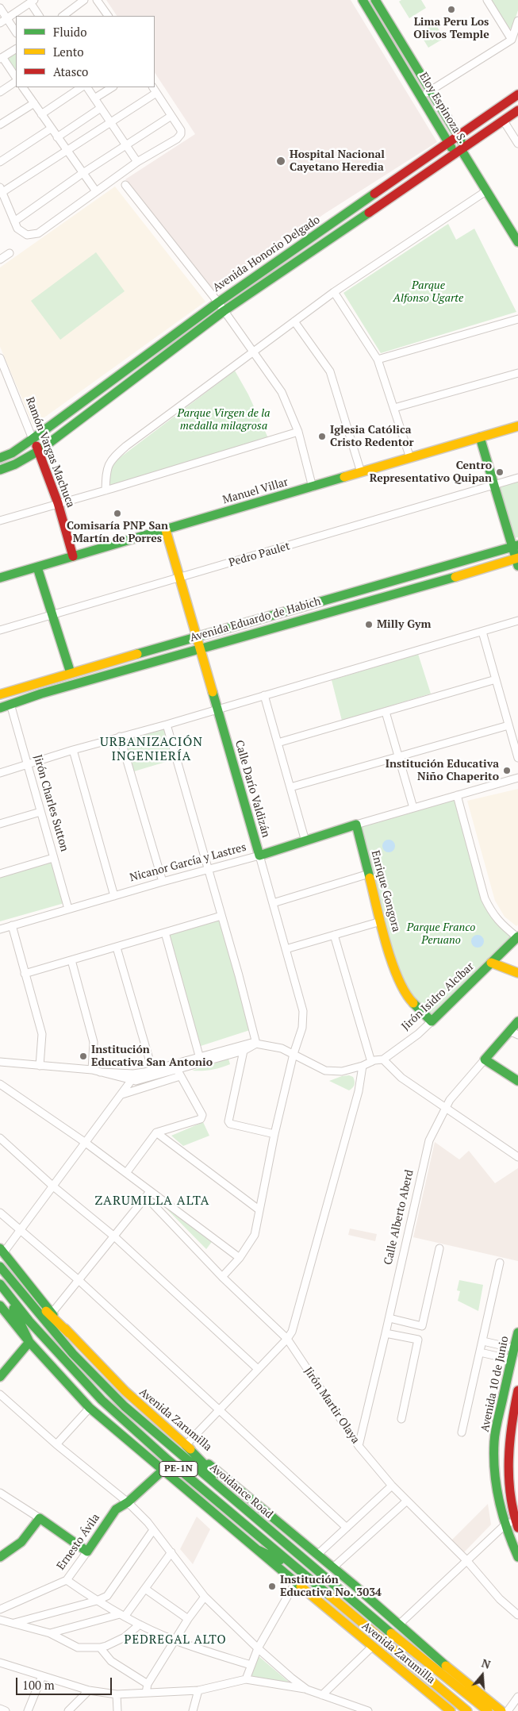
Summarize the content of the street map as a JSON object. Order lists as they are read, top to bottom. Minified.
{"streets":{"main road":["Eloy Espinoza S.","Avenida Honorio Delgado","Ramón Vargas Machuca","Manuel Villar","Avenida Eduardo de Habich","Calle Darío Valdizán","Nicanor García y Lastres","Enrique Gongora","Jirón Isidro Alcíbar","Calle Alberto Aberd","Avenida 10 de Junio","Avenida Zarumilla","PE-1N","Avoidance Road","Ernesto Ávila"],"street":["Pedro Paulet","Jirón Charles Sutton","Jirón Martir Olaya"]},"crossings":[["Eloy Espinoza S.","Avenida Honorio Delgado"],["Avenida Honorio Delgado","Ramón Vargas Machuca"],["Ramón Vargas Machuca","Manuel Villar"],["Manuel Villar","Calle Darío Valdizán"],["Pedro Paulet","Calle Darío Valdizán"],["Avenida Eduardo de Habich","Calle Darío Valdizán"],["Avenida Eduardo de Habich","Jirón Charles Sutton"],["Calle Darío Valdizán","Nicanor García y Lastres"],["Calle Darío Valdizán","Jirón Isidro Alcíbar"],["Calle Darío Valdizán","Jirón Martir Olaya"],["Jirón Charles Sutton","Nicanor García y Lastres"],["Nicanor García y Lastres","Enrique Gongora"],["Enrique Gongora","Jirón Isidro Alcíbar"],["Calle Alberto Aberd","Jirón Martir Olaya"],["Avenida Zarumilla","Ernesto Ávila"]],"districts":["URBANIZACIÓN INGENIERÍA","ZARUMILLA ALTA","PEDREGAL ALTO"],"parks":["Parque Alfonso Ugarte","Parque Virgen de la medalla milagrosa","Parque Franco Peruano"],"places":["Lima Peru Los Olivos Temple","Hospital Nacional Cayetano Heredia","Iglesia Católica Cristo Redentor","Centro Representativo Quipan","Comisaría PNP San Martín de Porres","Milly Gym","Institución Educativa Niño Chaperito","Institución Educativa San Antonio","Institución Educativa No. 3034"],"legend":["Fluido","Lento","Atasco"],"scale_bar":"100 m","north":"top"}
